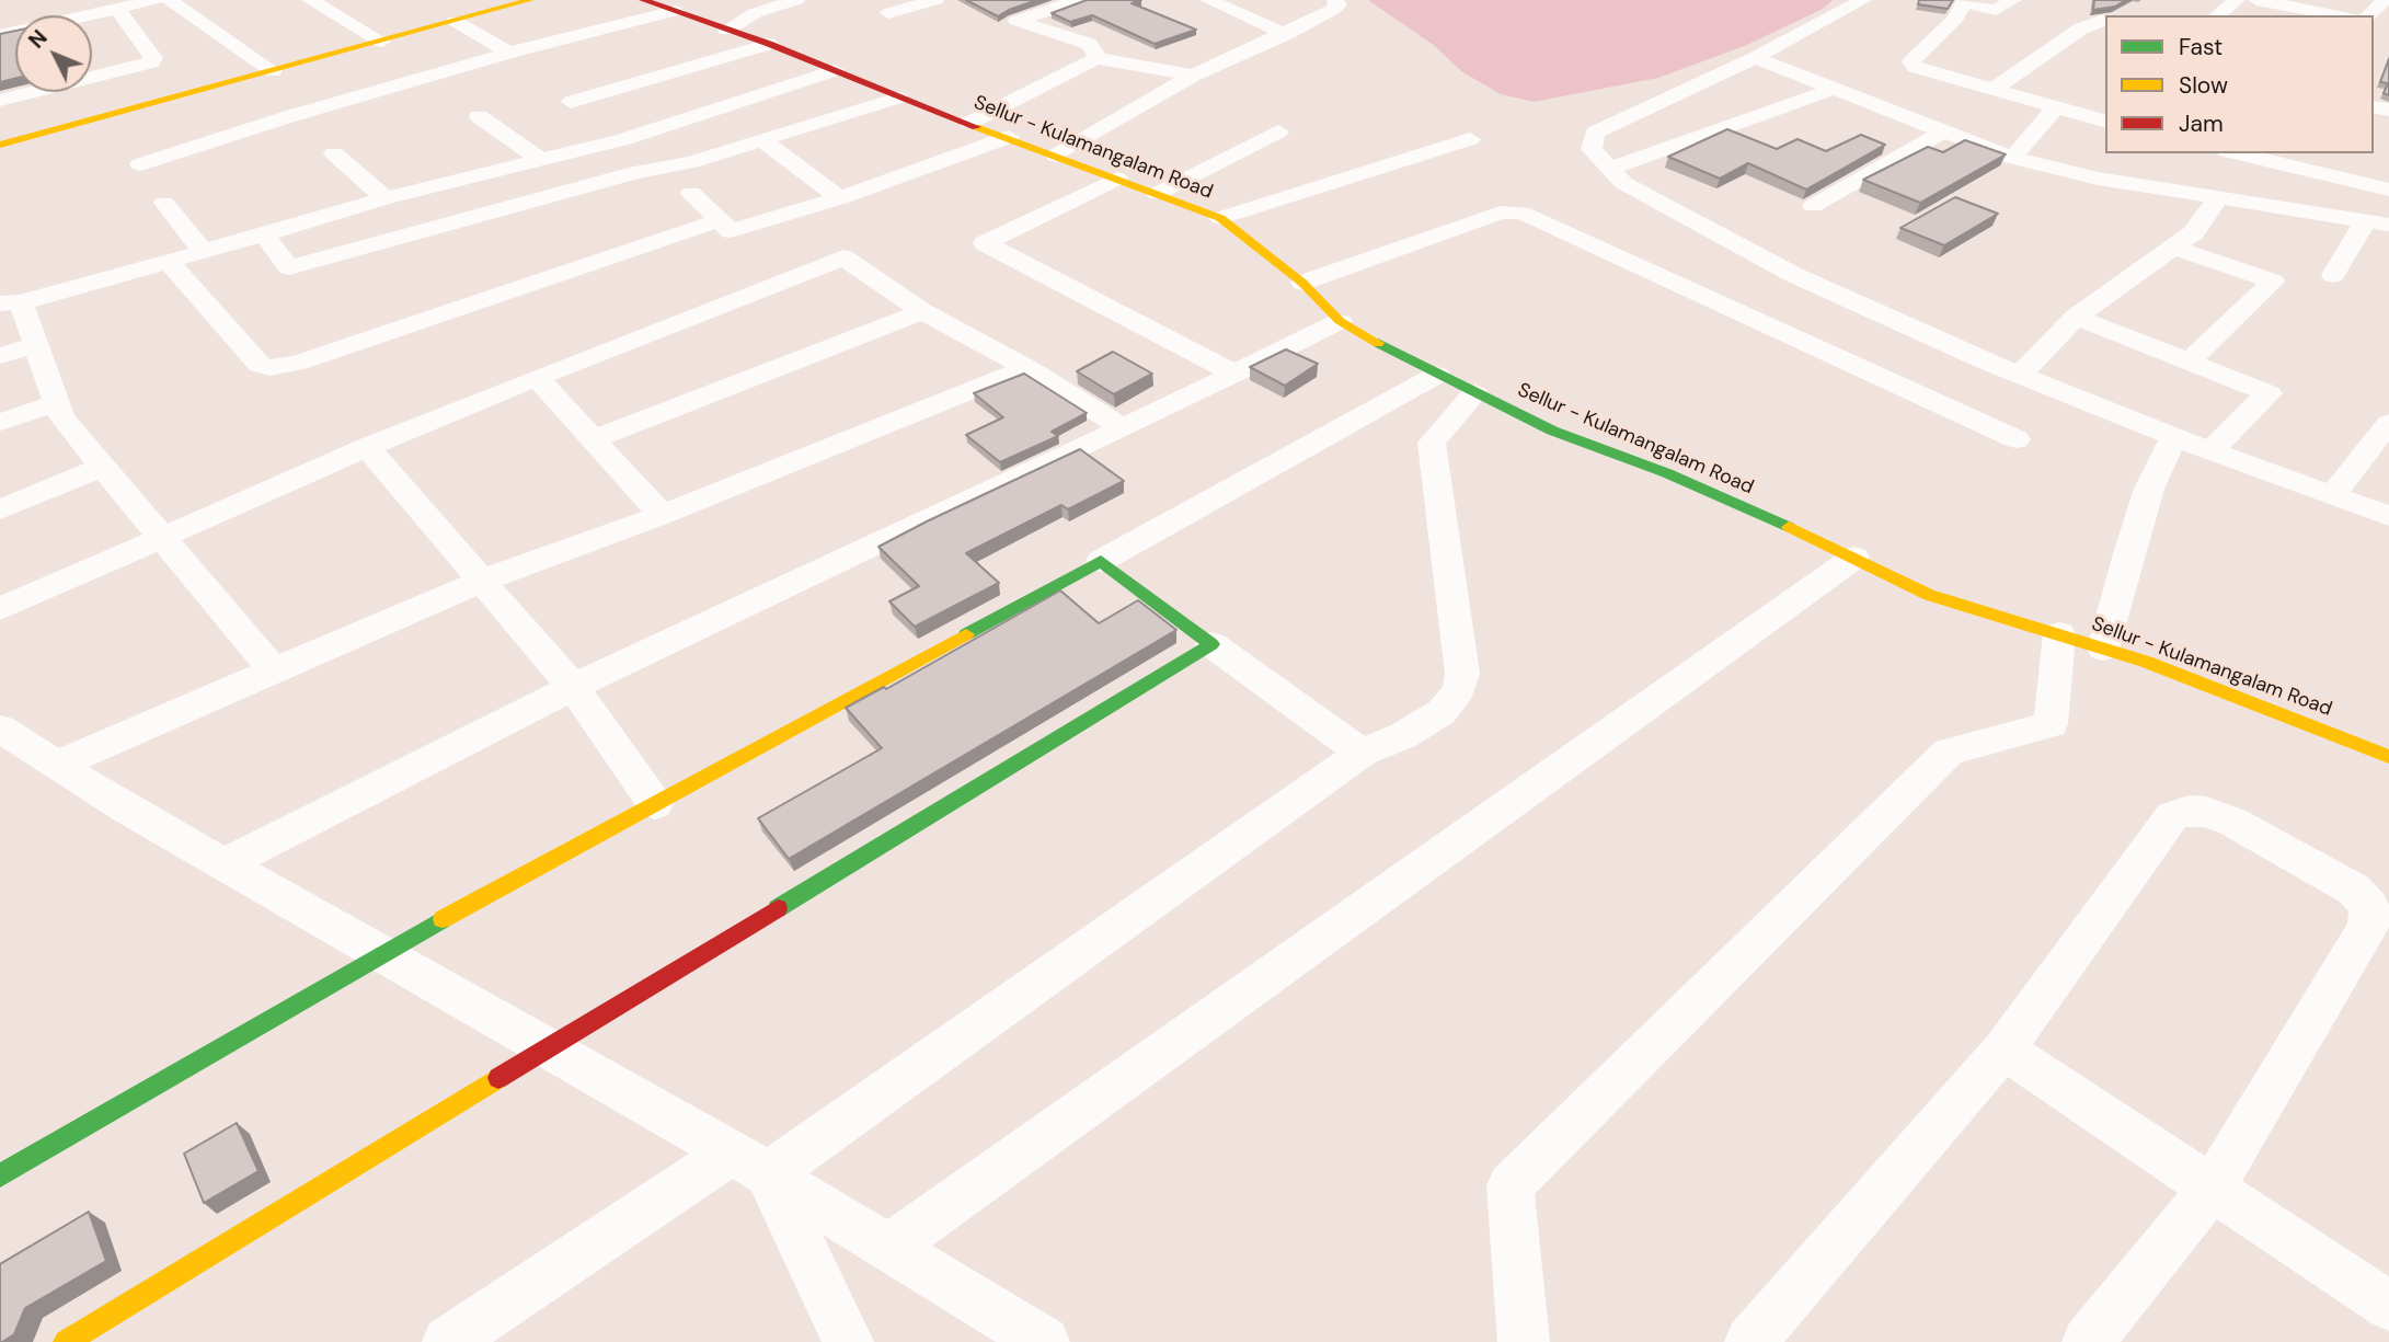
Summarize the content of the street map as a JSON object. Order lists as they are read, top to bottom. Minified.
{"streets":{"main road":["Sellur - Kulamangalam Road"]},"legend":["Fast","Slow","Jam"],"north":"top left"}
